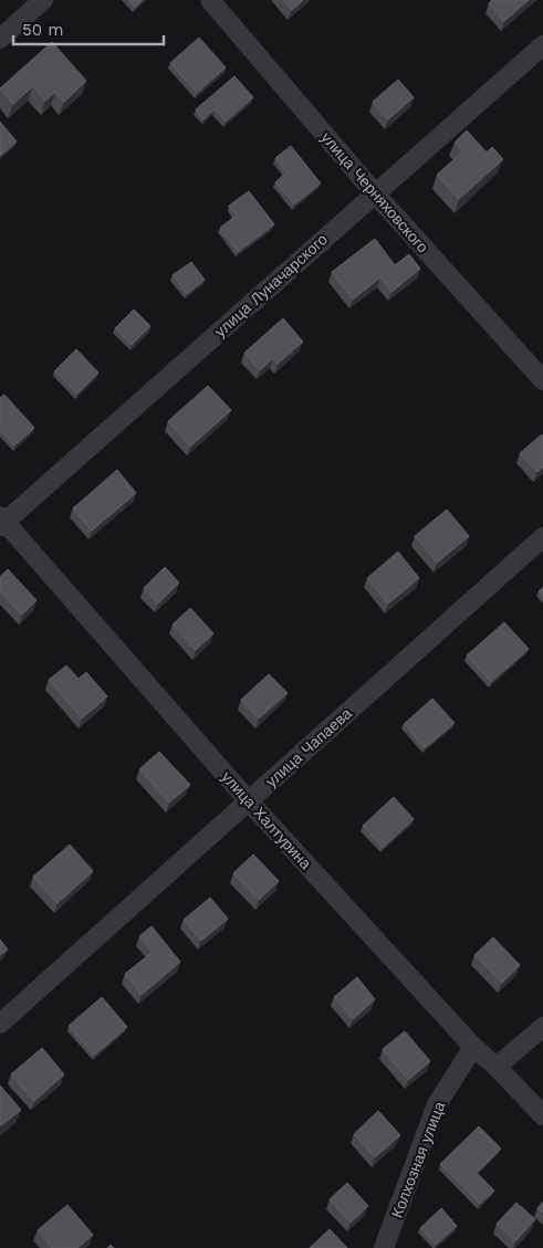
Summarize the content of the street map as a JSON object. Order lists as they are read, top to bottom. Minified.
{"streets":{"street":["улица Черняховского","улица Луначарского","улица Чапаева","улица Халтурина","Колхозная улица"]},"crossings":[["улица Черняховского","улица Луначарского"],["улица Луначарского","улица Халтурина"],["улица Чапаева","улица Халтурина"],["улица Халтурина","Колхозная улица"]],"scale_bar":"50 m"}
